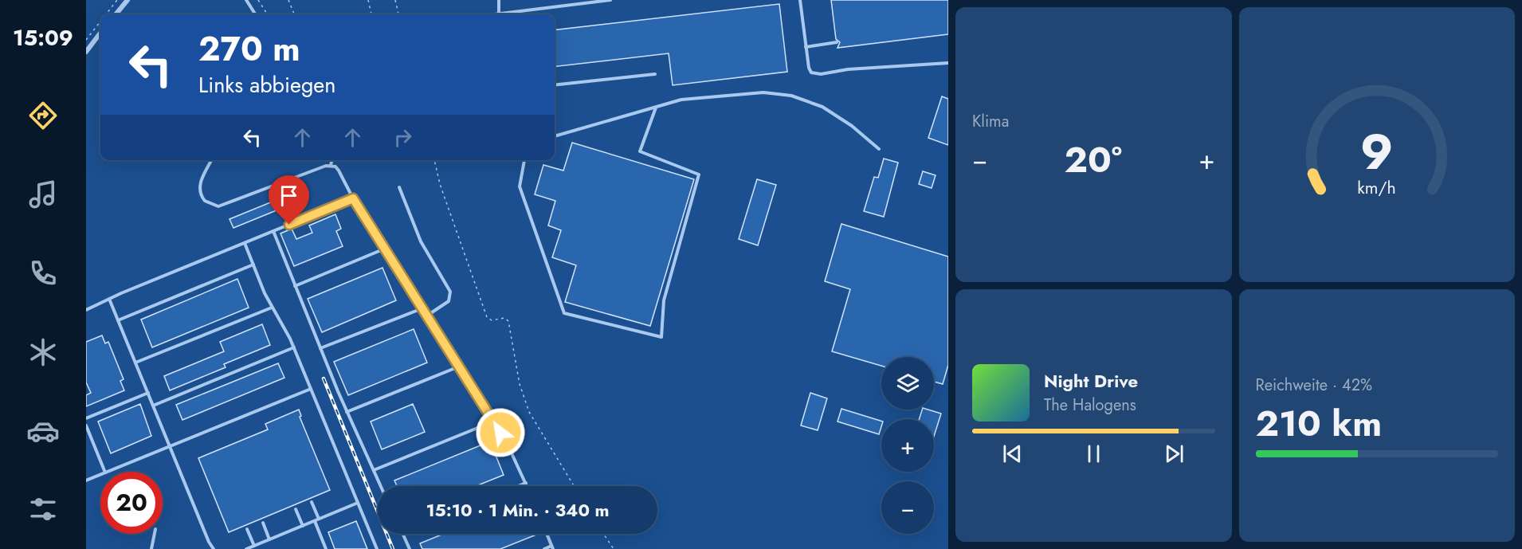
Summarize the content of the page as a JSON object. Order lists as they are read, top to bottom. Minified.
{"page":{"tabs":"15:09","tile":["Klima",["Reichweite · 42%","210 km"]],"turn":["270 m","Links abbiegen"],"heat":["−","20°","+"],"map_buttons":["+","−"],"song":["Night Drive","The Halogens"],"limit":"20","trip":"15:10 · 1 Min. · 340 m","gauge":["9","km/h"]}}
